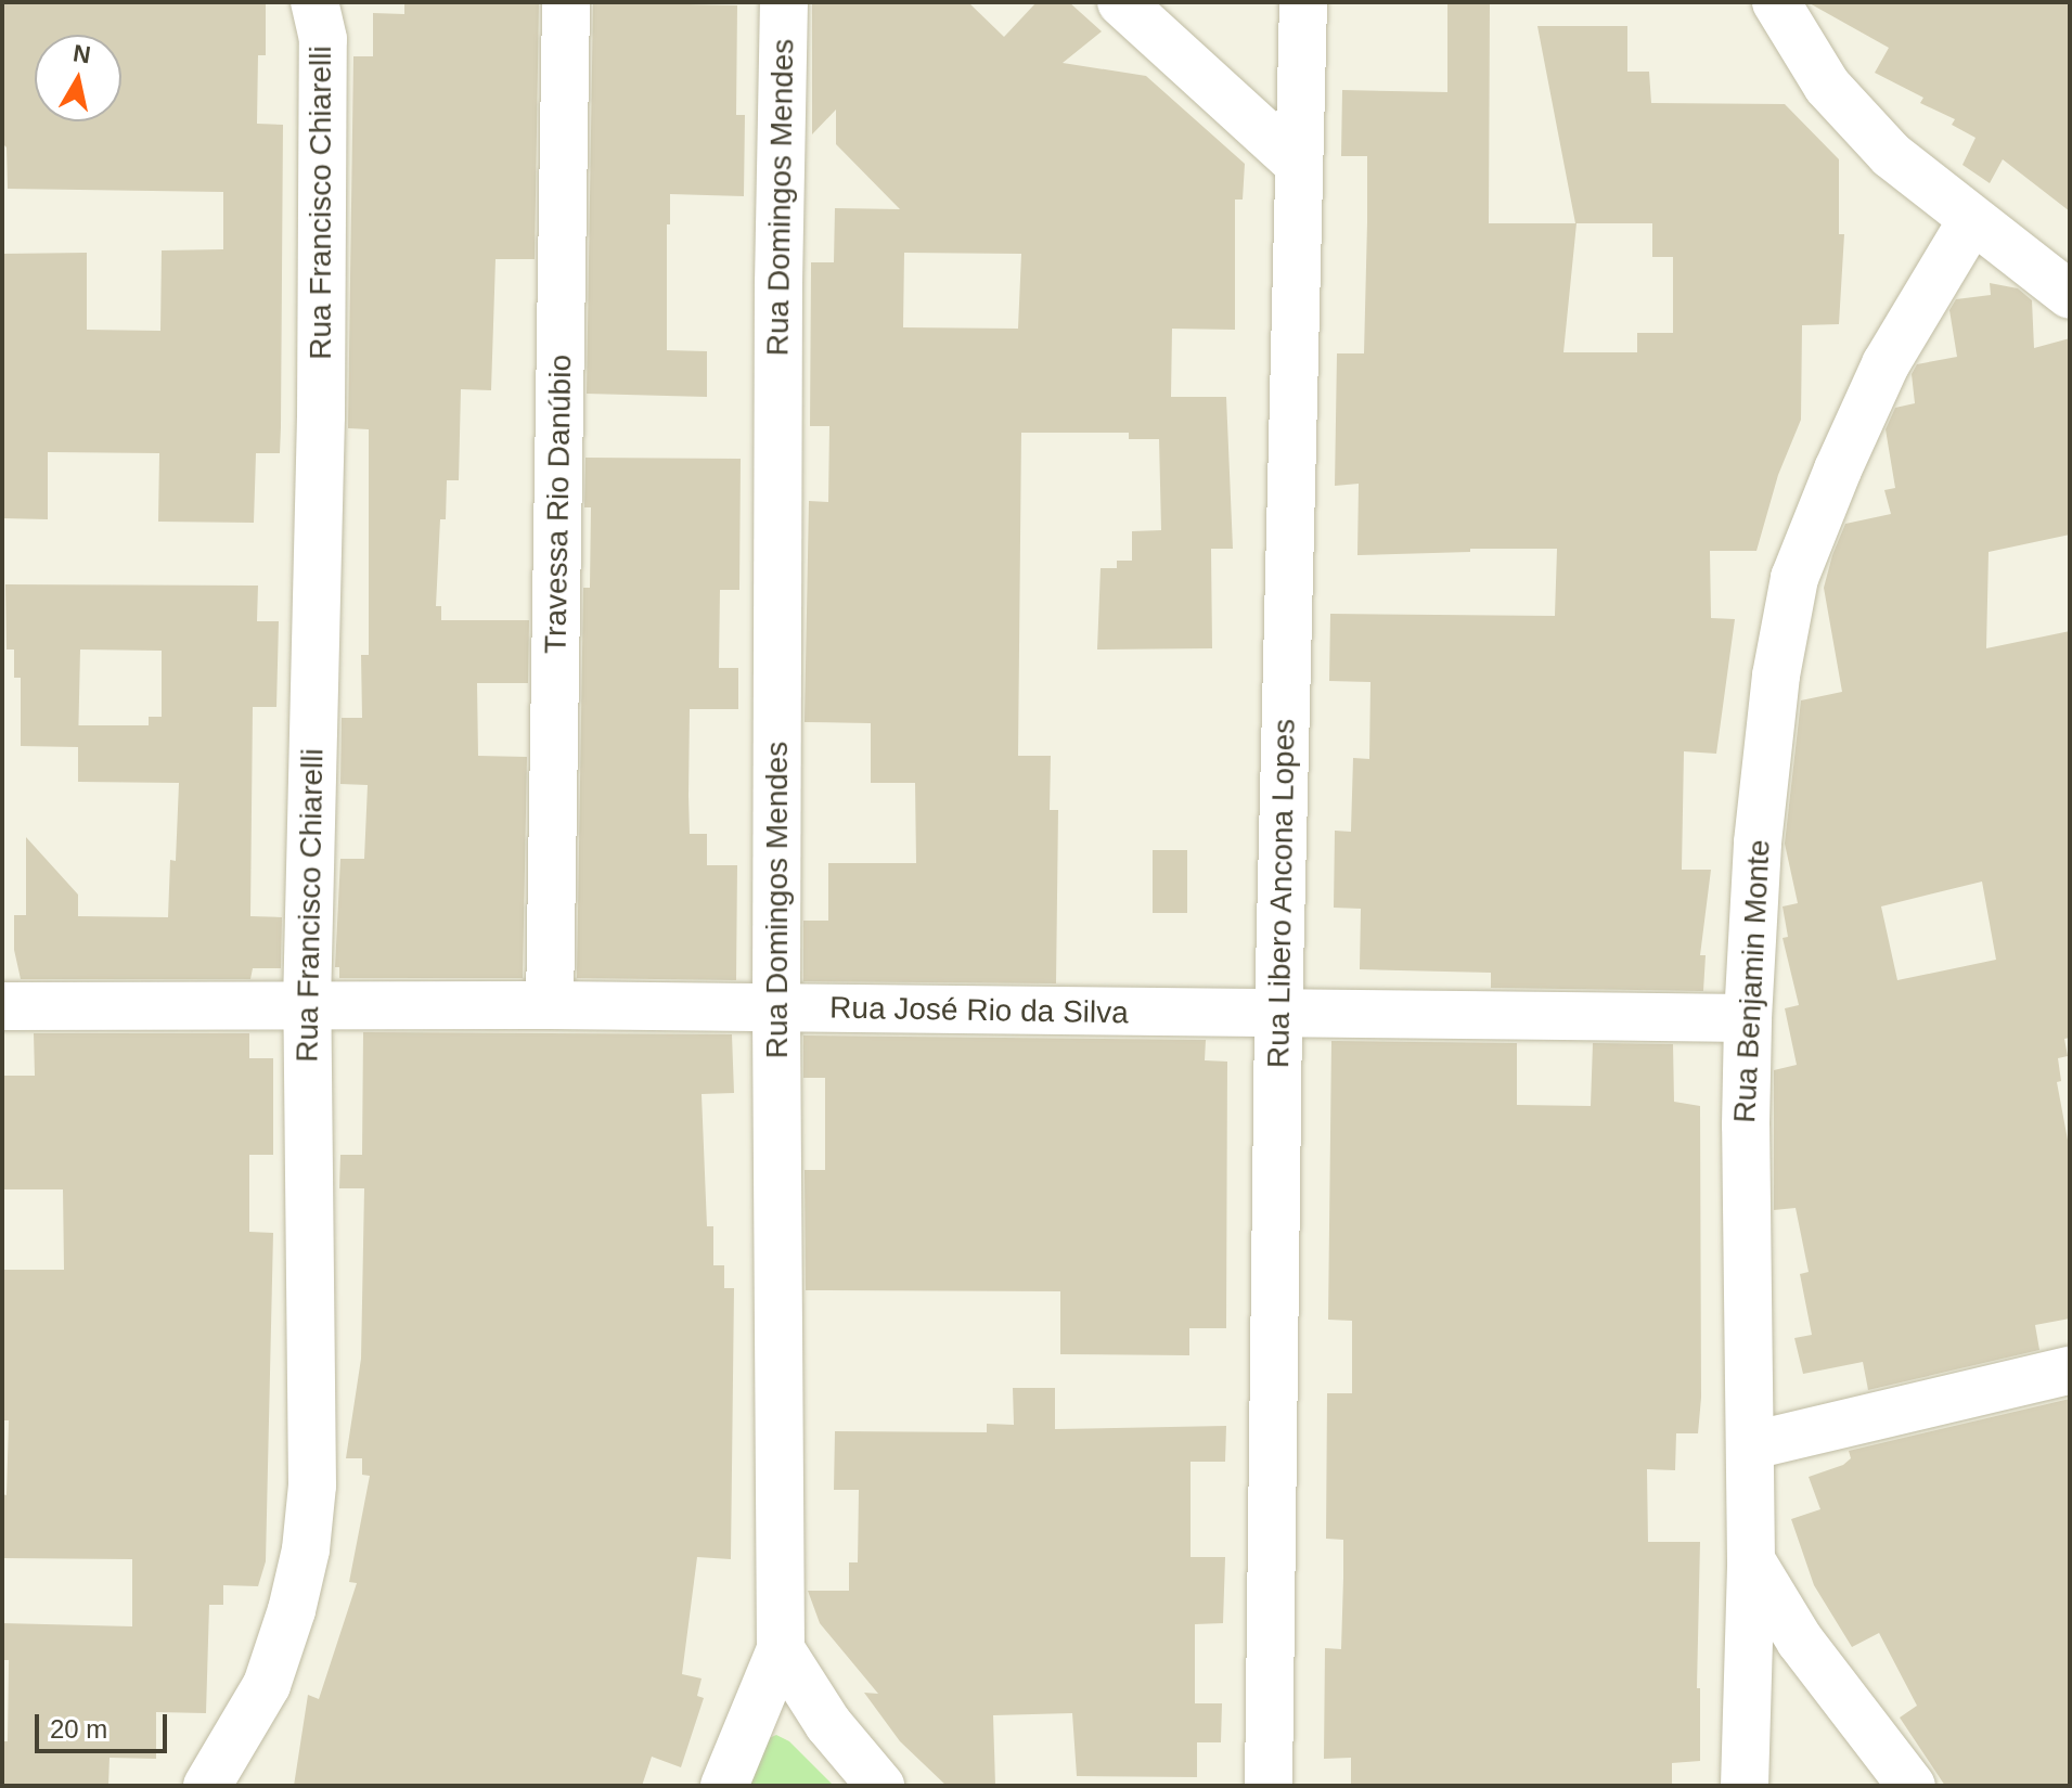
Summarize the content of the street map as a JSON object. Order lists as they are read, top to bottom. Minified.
{"streets":{"street":["Rua Domingos Mendes","Rua Francisco Chiarelli","Travessa Rio Danúbio","Rua Libero Ancona Lopes","Rua Benjamin Monte","Rua José Rio da Silva"]},"crossings":[["Rua Domingos Mendes","Rua José Rio da Silva"],["Rua Francisco Chiarelli","Rua José Rio da Silva"],["Travessa Rio Danúbio","Rua José Rio da Silva"],["Rua Libero Ancona Lopes","Rua José Rio da Silva"],["Rua Benjamin Monte","Rua José Rio da Silva"]],"scale_bar":"20 m","north":"top"}
